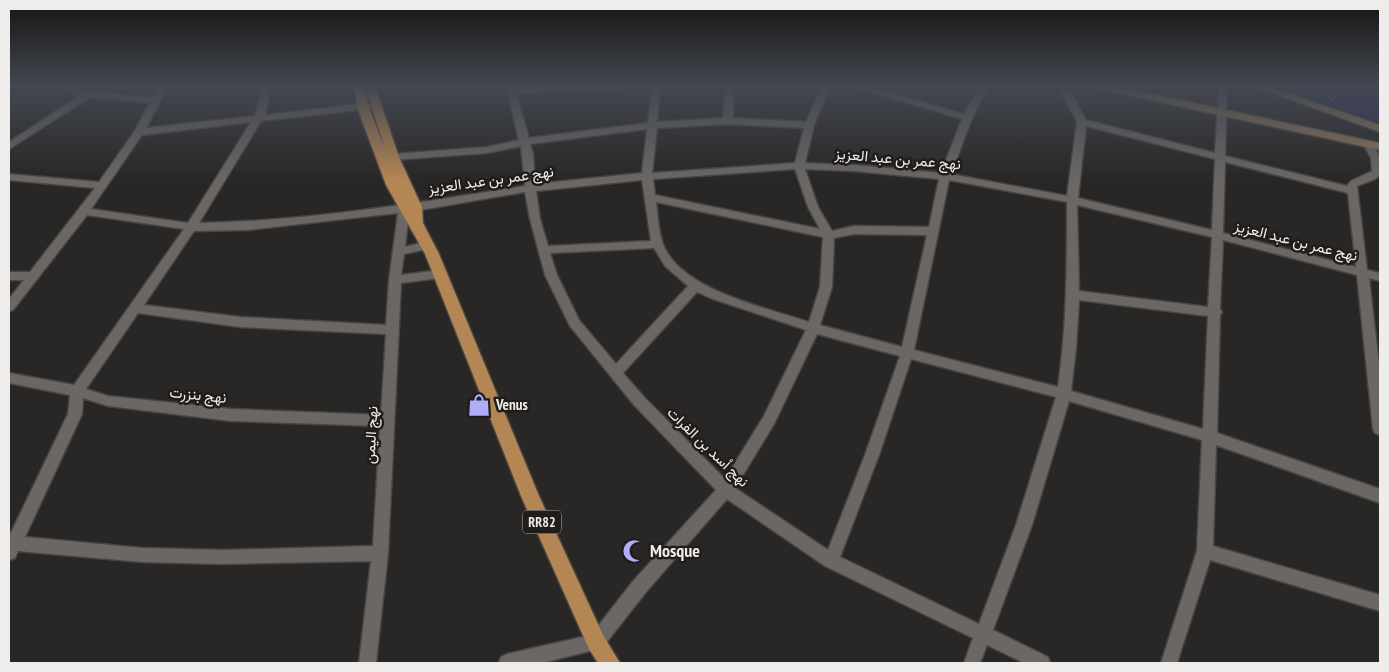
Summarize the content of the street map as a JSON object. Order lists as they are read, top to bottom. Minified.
{"streets":{"main road":["RR82"],"street":["نهج عمر بن عبد العزيز","نهج بنزرت","نهج اليمن","نهج أسد بن الفرات"]},"crossings":[["نهج عمر بن عبد العزيز","نهج اليمن"],["نهج عمر بن عبد العزيز","نهج أسد بن الفرات"],["نهج عمر بن عبد العزيز","RR82"],["نهج بنزرت","نهج اليمن"],["نهج اليمن","RR82"]],"places":{"shop":["Venus"],"mosque":["Mosque"]}}
